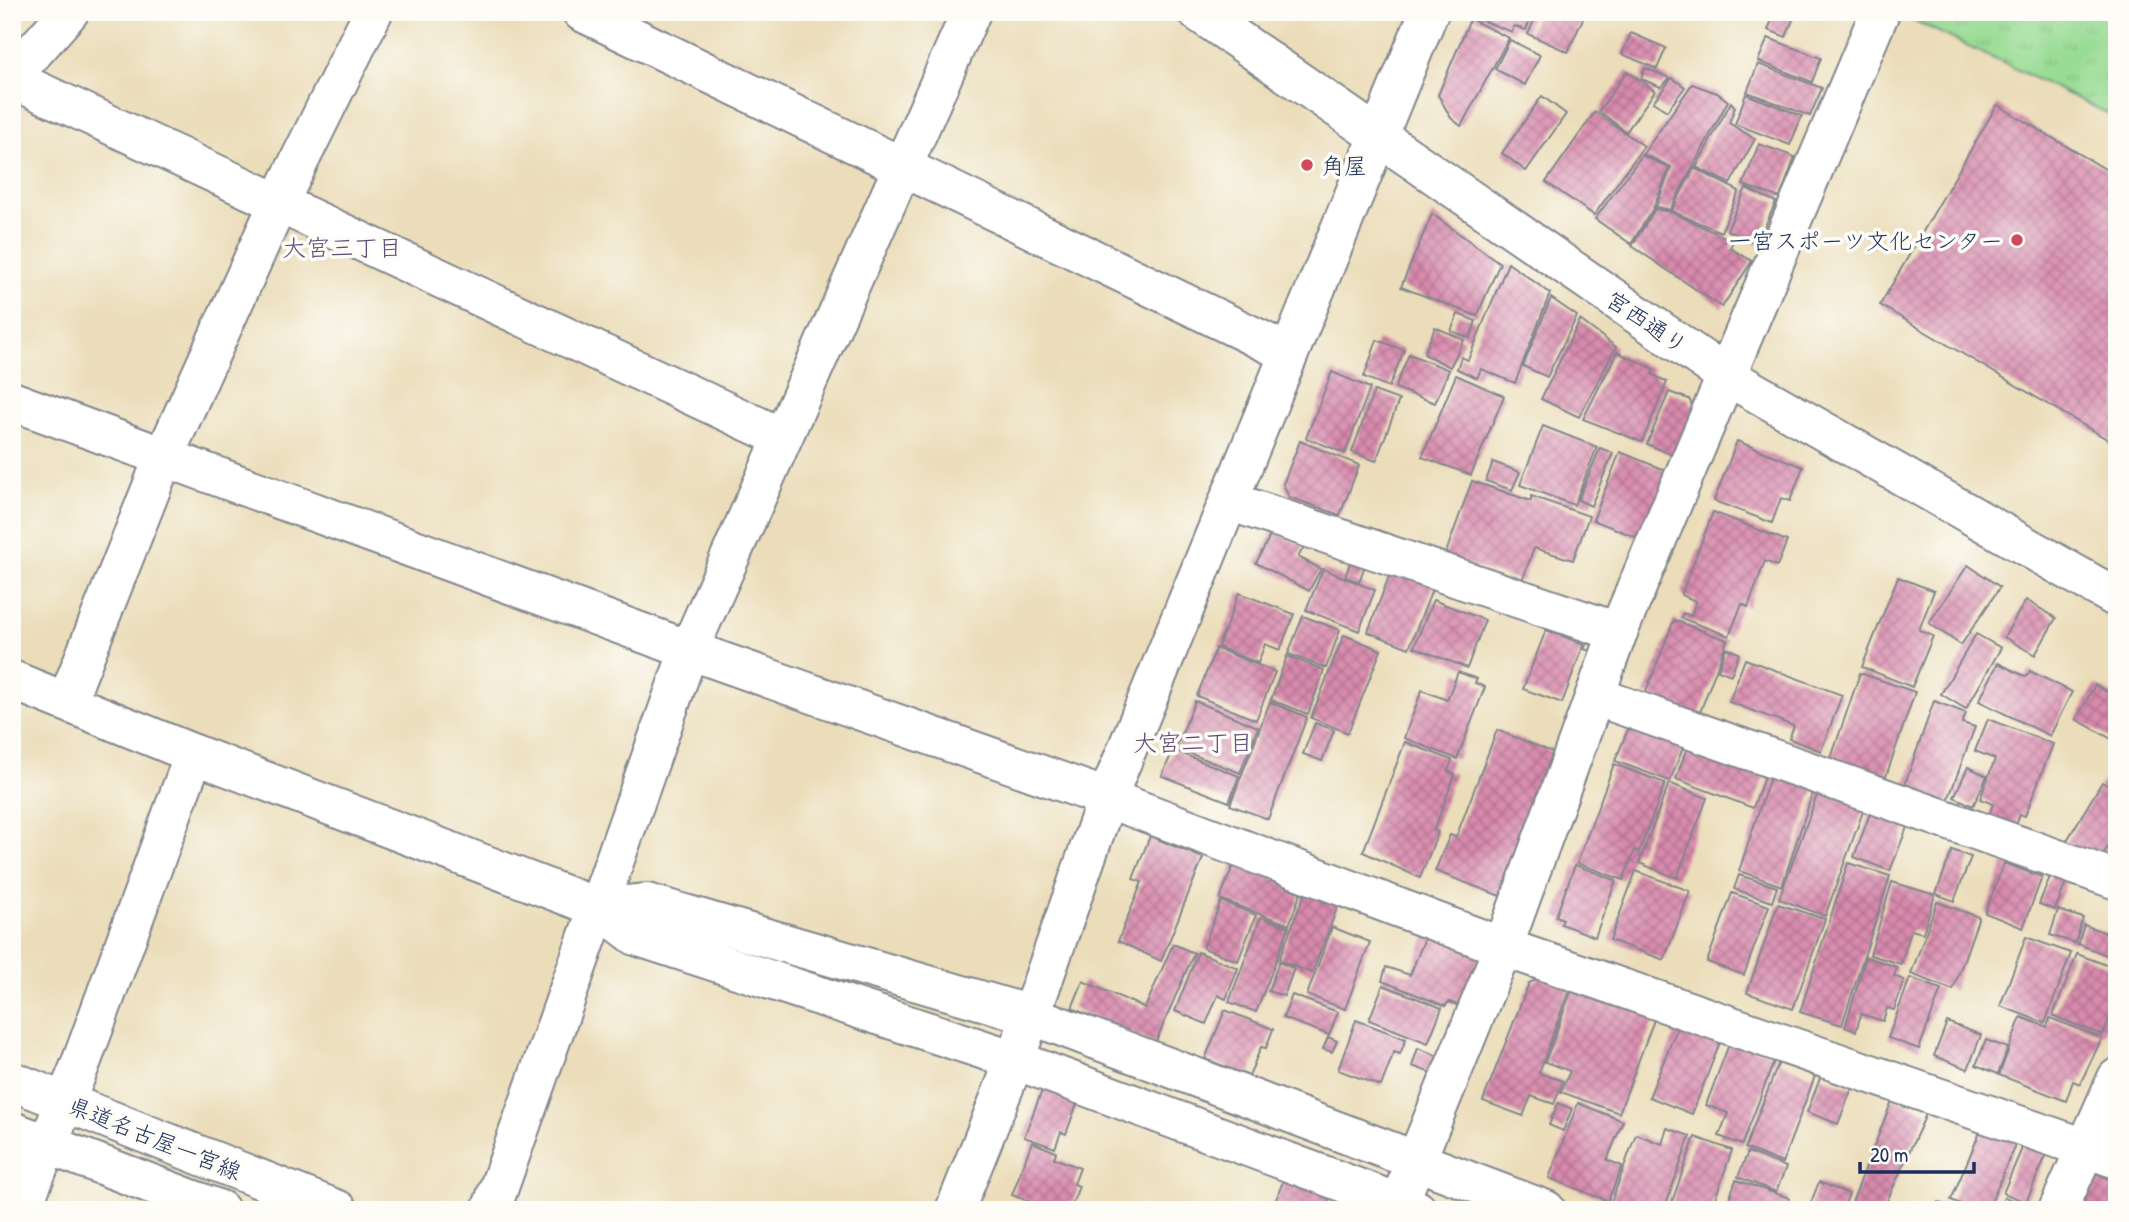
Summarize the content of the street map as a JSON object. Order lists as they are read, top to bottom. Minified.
{"streets":{"street":["宮西通り","県道名古屋一宮線"]},"districts":["大宮三丁目","大宮二丁目"],"places":["角屋","一宮スポーツ文化センター"],"scale_bar":"20 m"}
